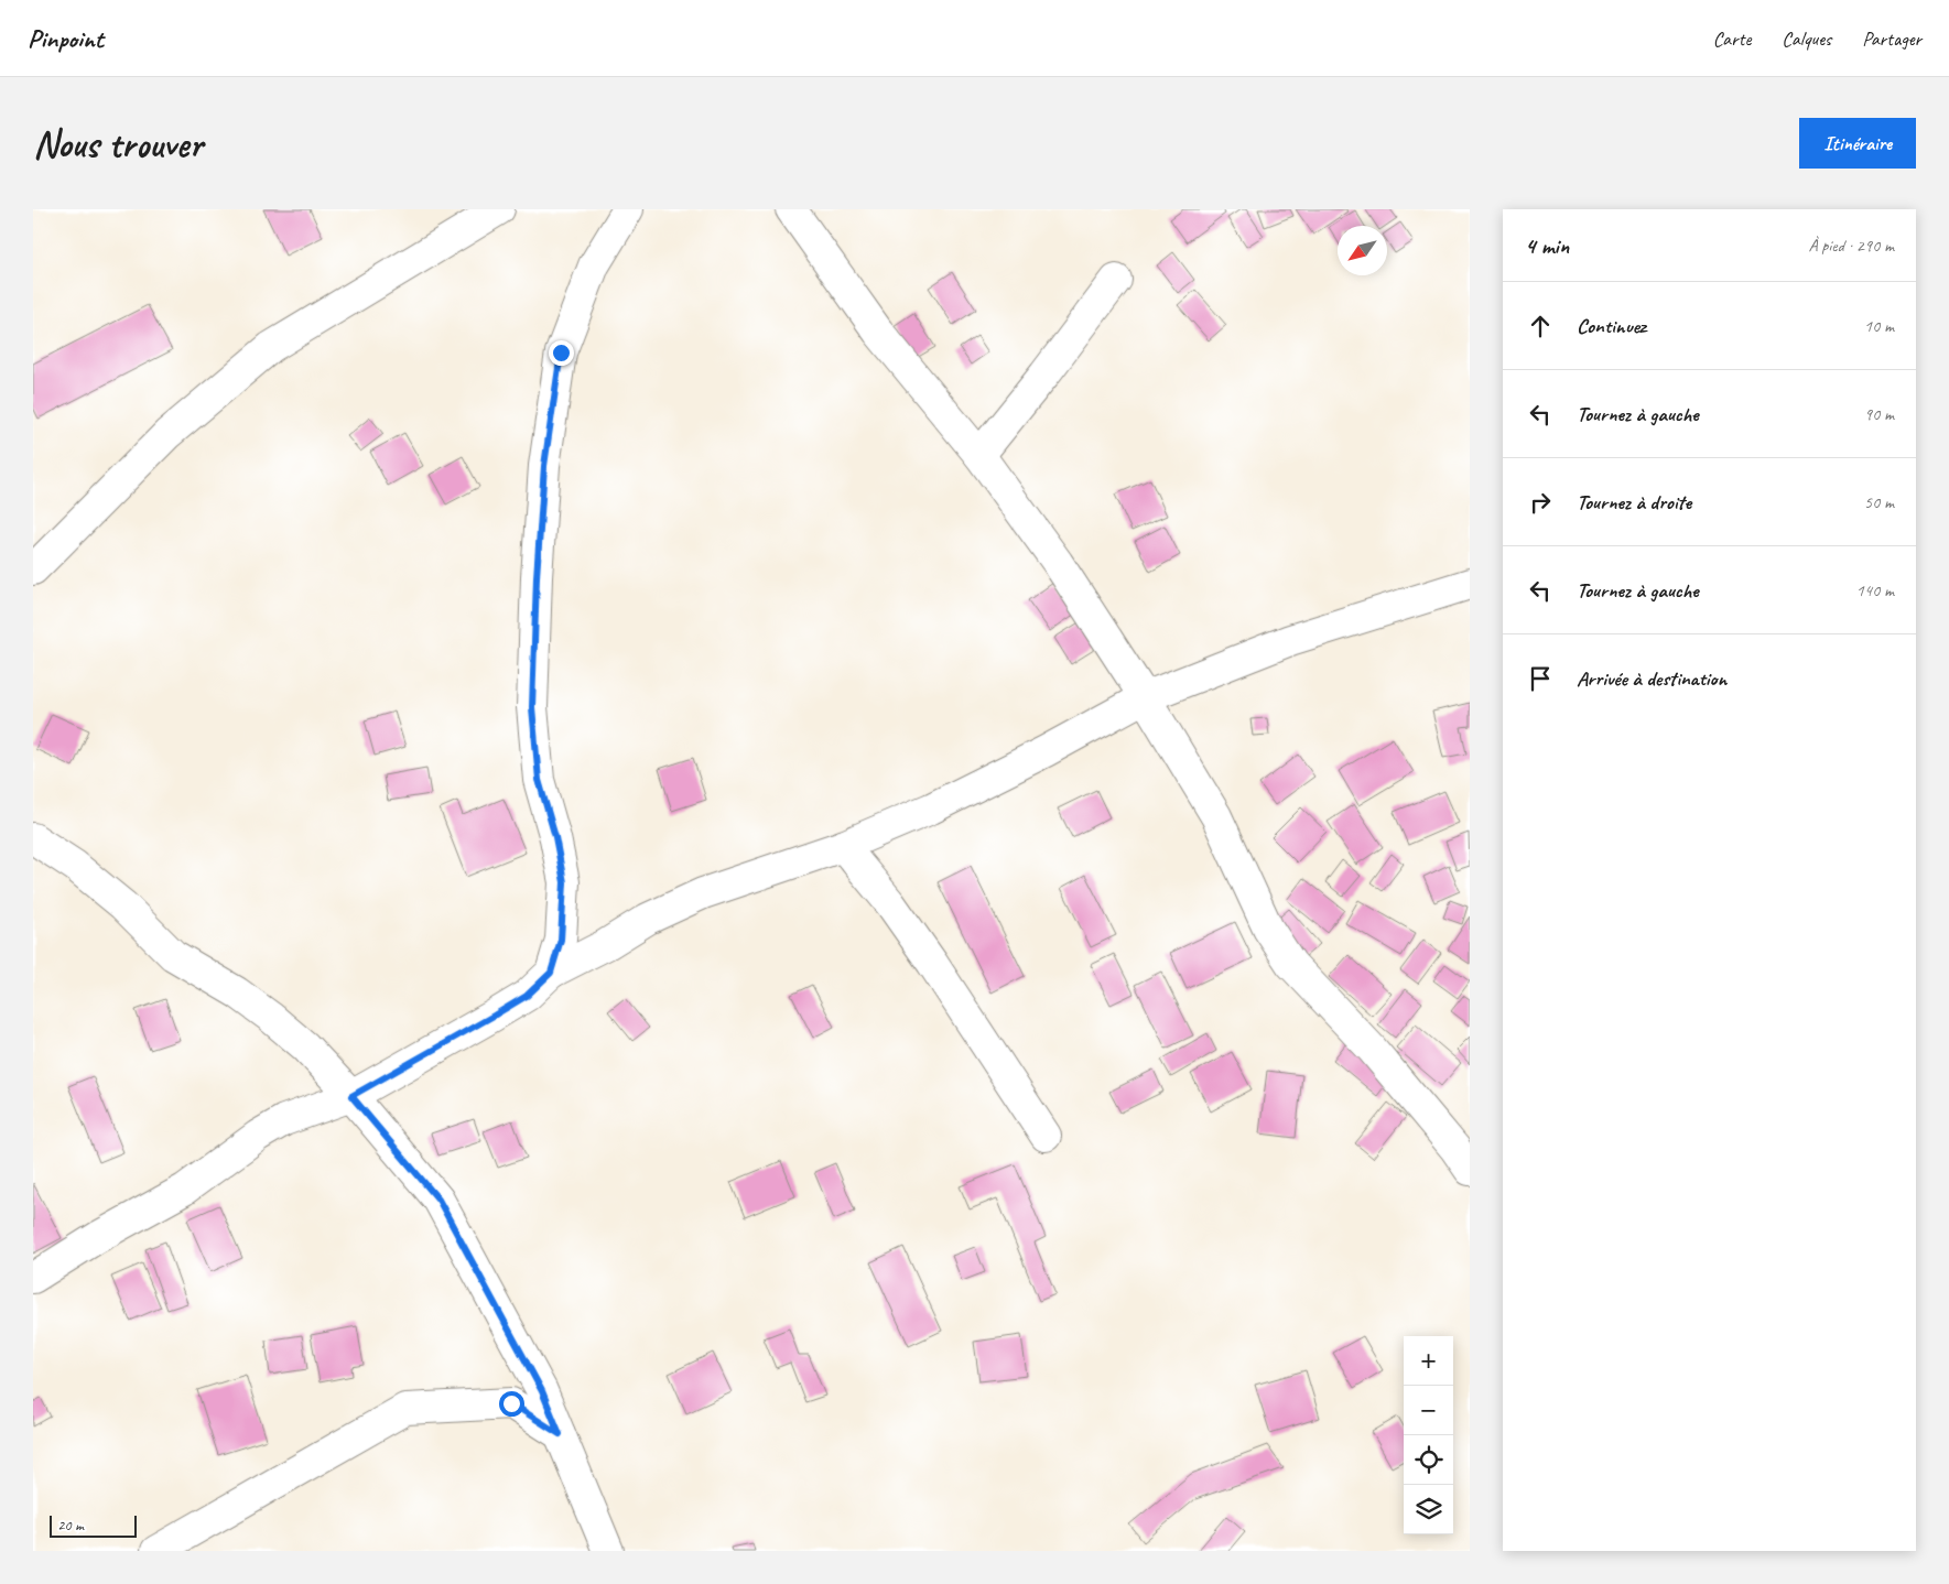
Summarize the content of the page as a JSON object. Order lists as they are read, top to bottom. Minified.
{"scale_bar":"20 m","north":"bottom left","page":{"header":"Pinpoint","nav":["Carte","Calques","Partager"],"buttons":"Itinéraire","title":"Nous trouver","heading":["4 min","À pied · 290 m"],"list":[["Continuez","10 m"],["Tournez à gauche","90 m"],["Tournez à droite","50 m"],["Tournez à gauche","140 m"],"Arrivée à destination"],"map_buttons":["+","−"],"scale":"20 m"}}
